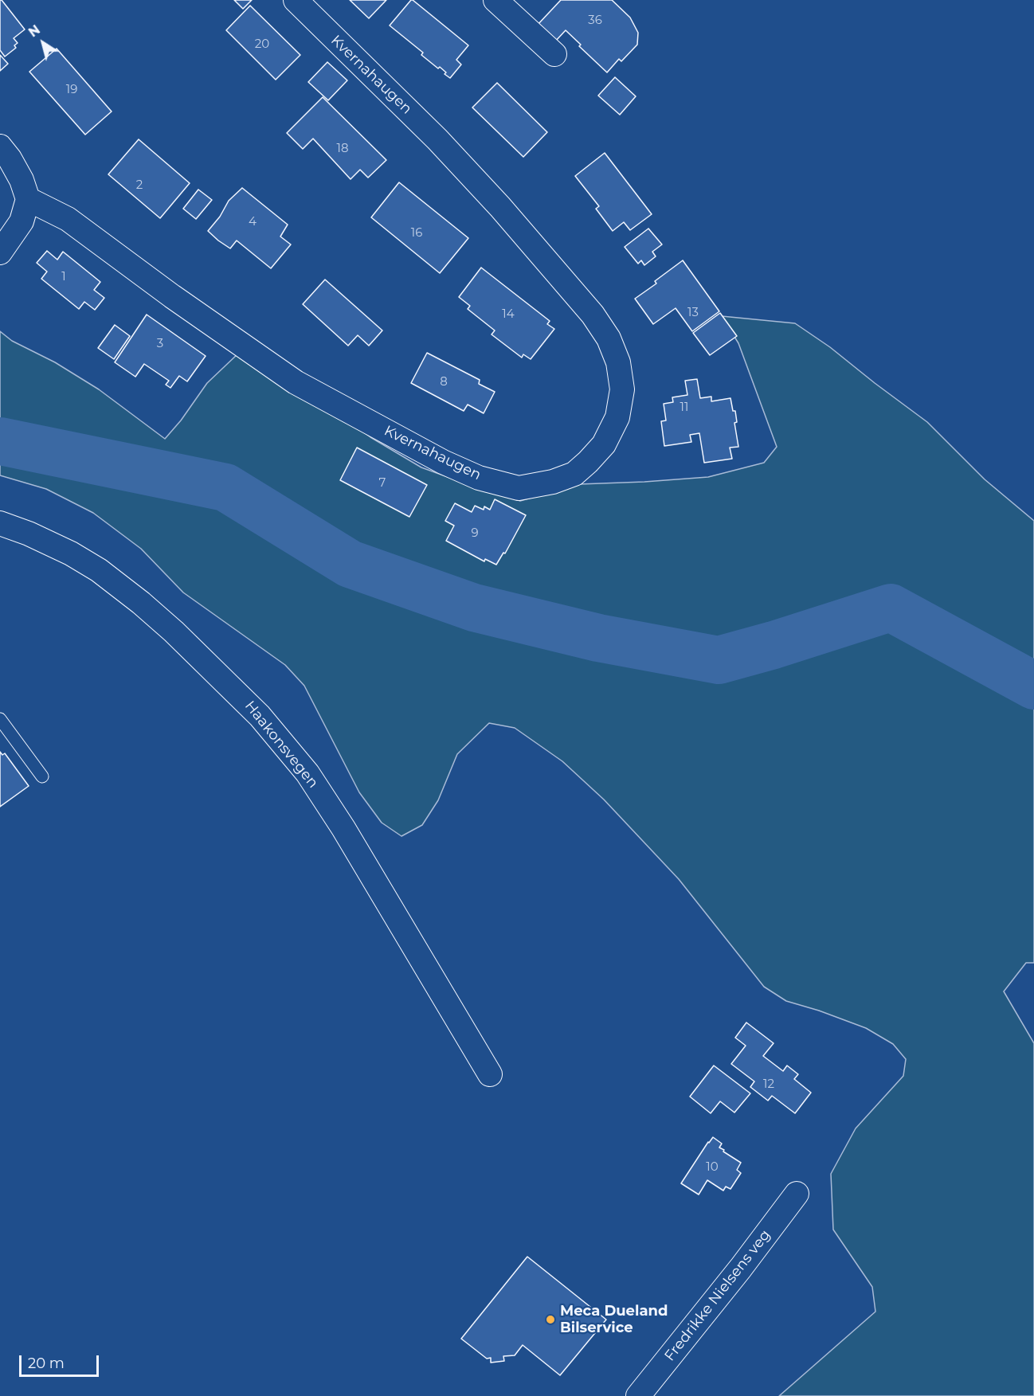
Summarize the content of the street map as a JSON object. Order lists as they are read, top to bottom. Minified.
{"streets":{"street":["Kvernahaugen","Haakonsvegen","Fredrikke Nielsens veg"]},"places":["Meca Dueland Bilservice"],"house_numbers":["36","20","19","18","2","4","16","1","13","14","3","8","11","7","9","12","10"],"scale_bar":"20 m","north":"top left"}
